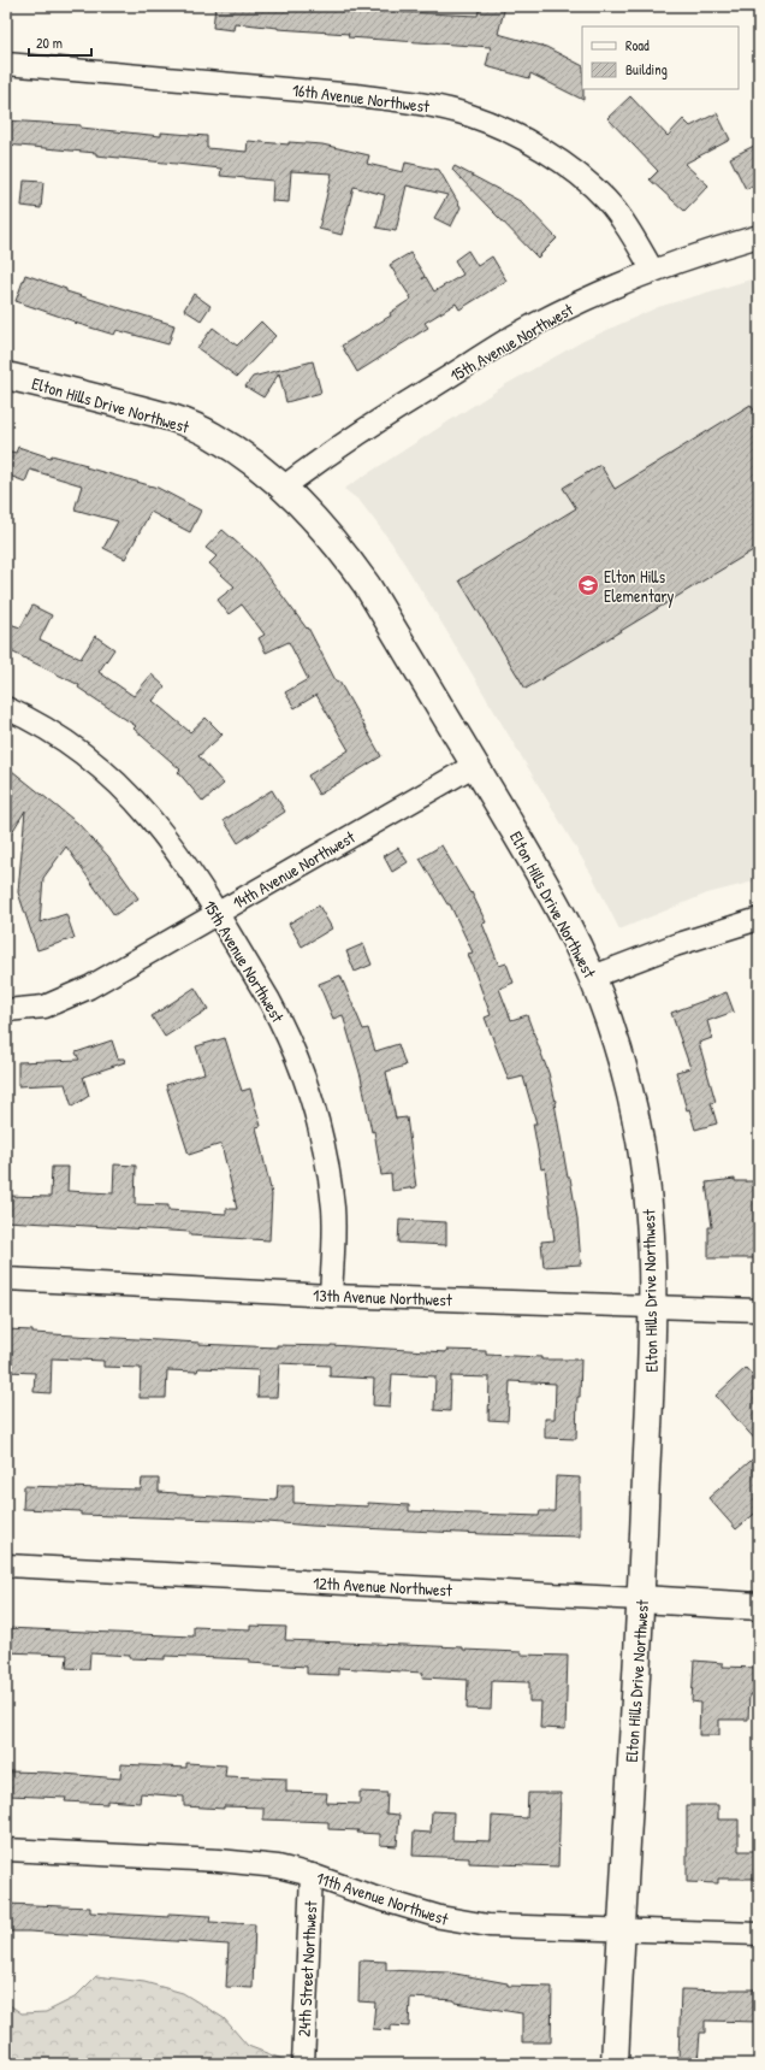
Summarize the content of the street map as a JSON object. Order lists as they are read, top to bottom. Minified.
{"streets":{"main road":["Elton Hills Drive Northwest","12th Avenue Northwest"],"street":["16th Avenue Northwest","15th Avenue Northwest","14th Avenue Northwest","13th Avenue Northwest","11th Avenue Northwest","24th Street Northwest"]},"crossings":[["16th Avenue Northwest","15th Avenue Northwest"],["15th Avenue Northwest","Elton Hills Drive Northwest"],["15th Avenue Northwest","14th Avenue Northwest"],["15th Avenue Northwest","13th Avenue Northwest"],["Elton Hills Drive Northwest","14th Avenue Northwest"],["Elton Hills Drive Northwest","13th Avenue Northwest"],["Elton Hills Drive Northwest","12th Avenue Northwest"],["Elton Hills Drive Northwest","11th Avenue Northwest"],["11th Avenue Northwest","24th Street Northwest"]],"places":{"school or university":["Elton Hills Elementary"]},"legend":["Road","Building"],"scale_bar":"20 m"}
